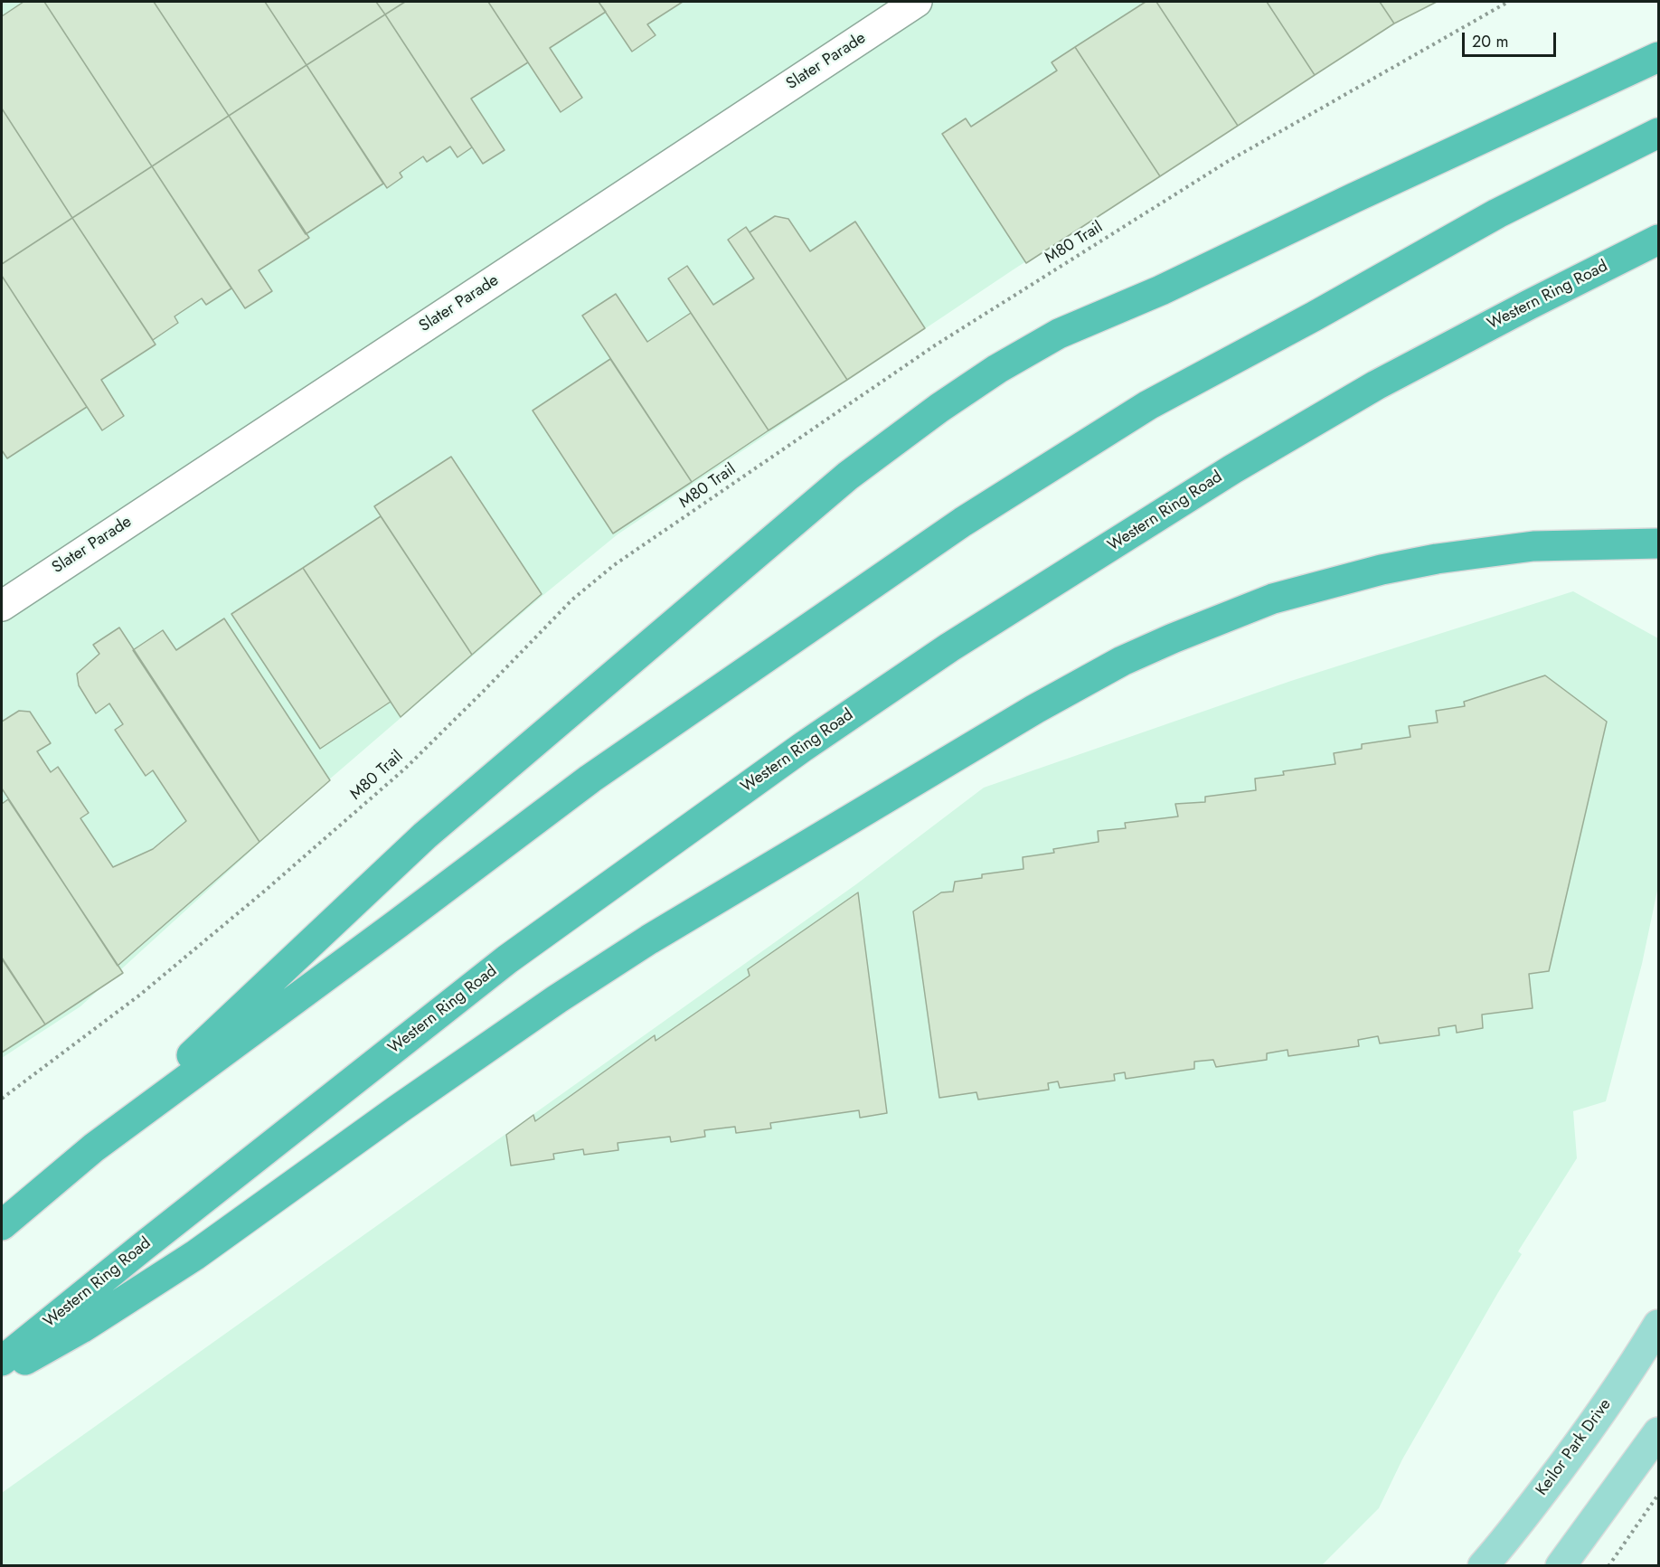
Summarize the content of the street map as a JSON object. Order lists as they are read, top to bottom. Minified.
{"streets":{"highway":["Western Ring Road"],"main road":["Keilor Park Drive"],"street":["Slater Parade"],"path":["M80 Trail"]},"scale_bar":"20 m"}
